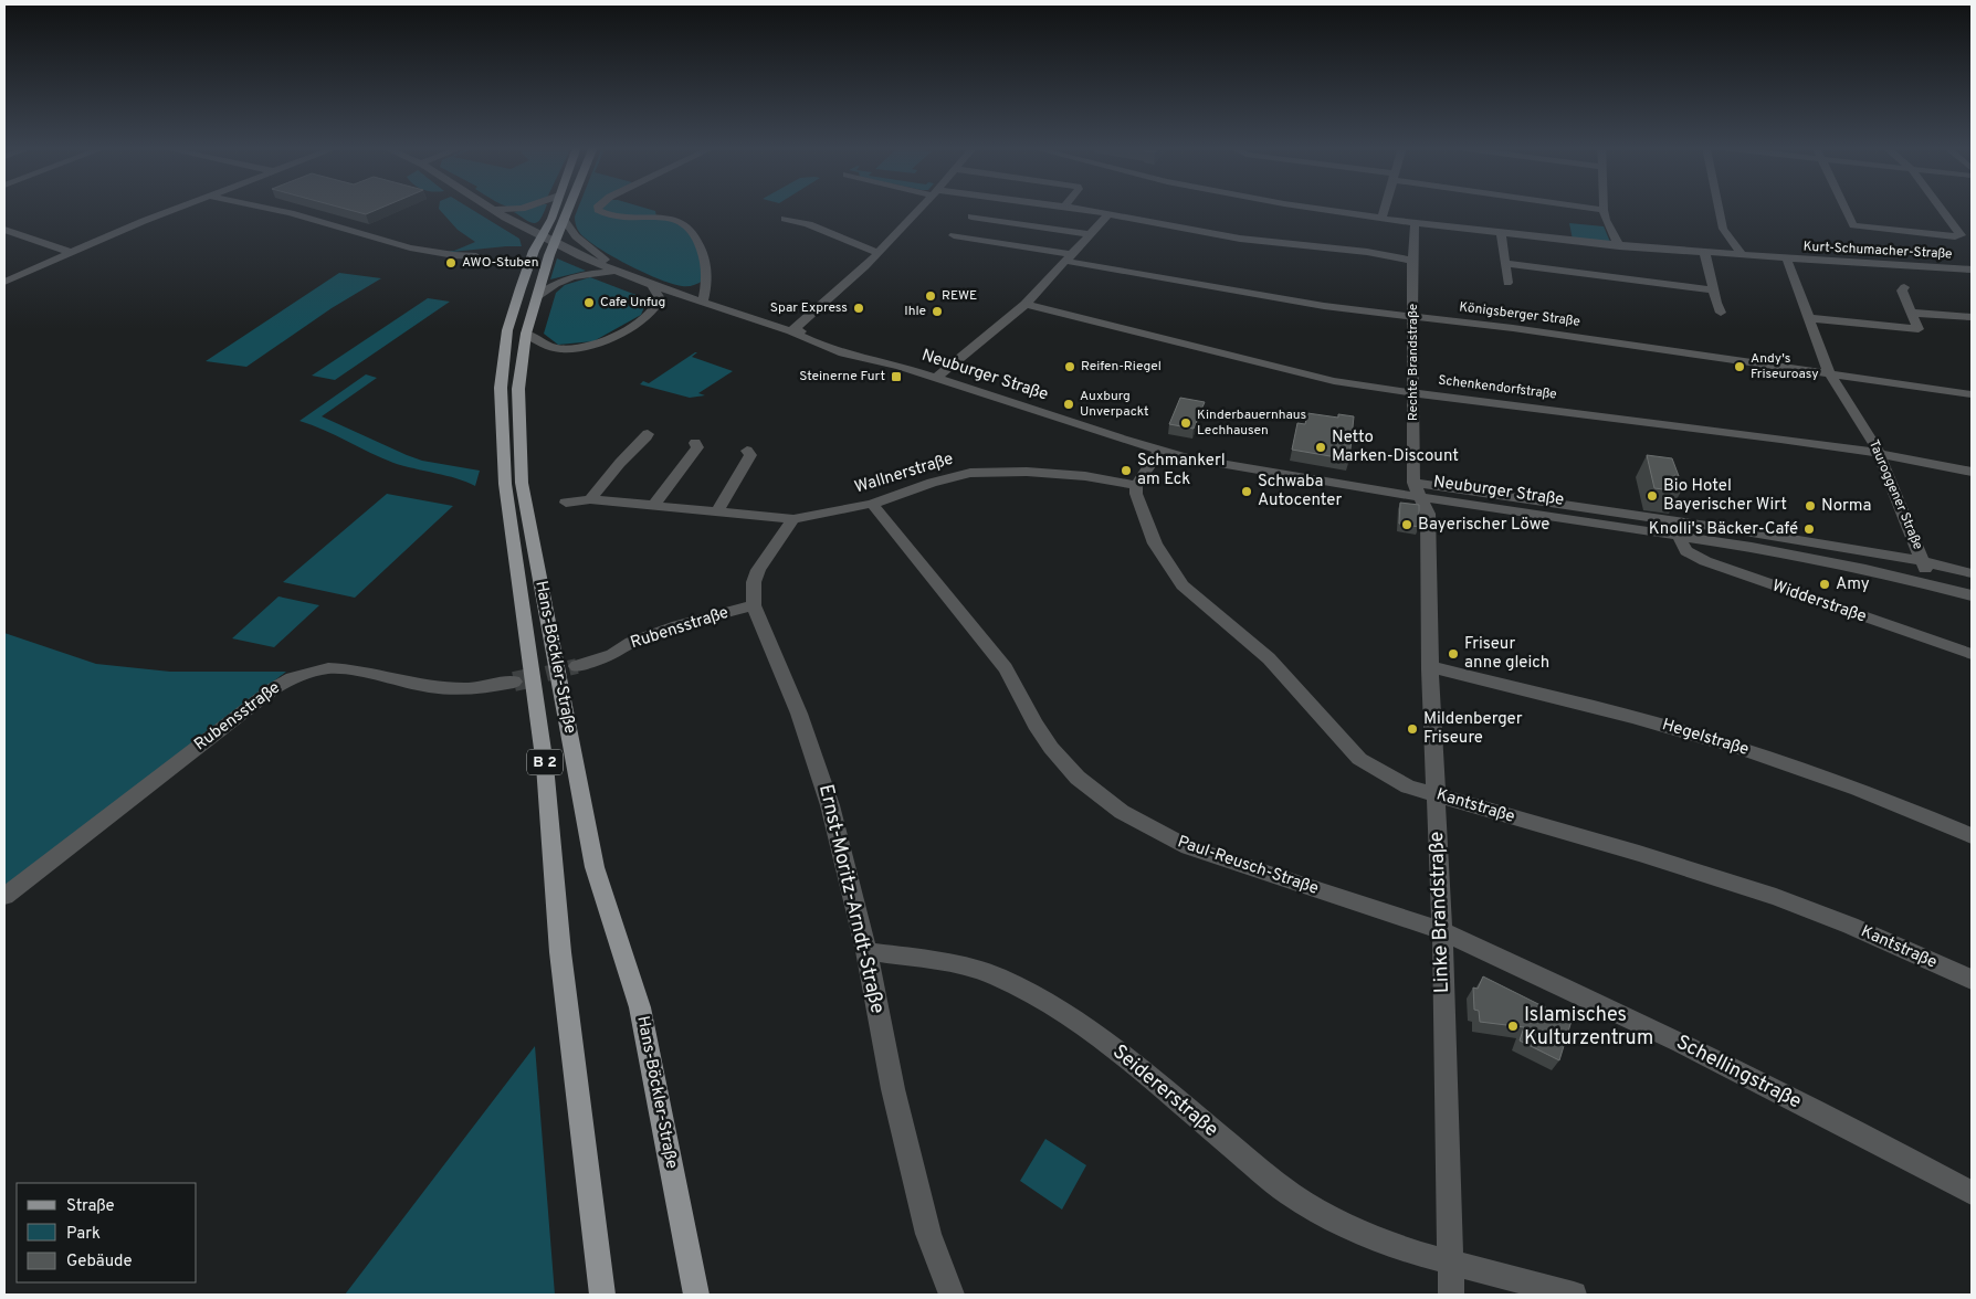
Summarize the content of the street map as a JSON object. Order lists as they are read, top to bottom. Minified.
{"streets":{"main road":["Hans-Böckler-Straße","B 2"],"street":["Kurt-Schumacher-Straße","Königsberger Straße","Rechte Brandstraße","Neuburger Straße","Schenkendorfstraße","Wallnerstraße","Tauroggener Straße","Widderstraße","Rubensstraße","Hegelstraße","Kantstraße","Paul-Reusch-Straße","Ernst-Moritz-Arndt-Straße","Linke Brandstraße","Schellingstraße","Seidererstraße"]},"crossings":[["Kurt-Schumacher-Straße","Rechte Brandstraße"],["Kurt-Schumacher-Straße","Tauroggener Straße"],["Königsberger Straße","Rechte Brandstraße"],["Königsberger Straße","Tauroggener Straße"],["Rechte Brandstraße","Neuburger Straße"],["Rechte Brandstraße","Schenkendorfstraße"],["Rechte Brandstraße","Linke Brandstraße"],["Neuburger Straße","Tauroggener Straße"],["Neuburger Straße","Widderstraße"],["Neuburger Straße","Hans-Böckler-Straße"],["Neuburger Straße","B 2"],["Neuburger Straße","Linke Brandstraße"],["Schenkendorfstraße","Tauroggener Straße"],["Wallnerstraße","Kantstraße"],["Wallnerstraße","Paul-Reusch-Straße"],["Wallnerstraße","Ernst-Moritz-Arndt-Straße"],["Rubensstraße","Ernst-Moritz-Arndt-Straße"],["Hans-Böckler-Straße","B 2"],["Hegelstraße","Linke Brandstraße"],["Kantstraße","Linke Brandstraße"],["Paul-Reusch-Straße","Linke Brandstraße"],["Paul-Reusch-Straße","Schellingstraße"],["Ernst-Moritz-Arndt-Straße","Seidererstraße"],["Linke Brandstraße","Schellingstraße"],["Linke Brandstraße","Seidererstraße"]],"places":{"other":["AWO-Stuben","REWE","Cafe Unfug","Spar Express","Ihle","Reifen-Riegel","Andy's Friseuroasy","Auxburg Unverpackt","Kinderbauernhaus Lechhausen","Netto Marken-Discount","Schmankerl am Eck","Schwaba Autocenter","Bio Hotel Bayerischer Wirt","Norma","Bayerischer Löwe","Knolli's Bäcker-Café","Amy","Friseur anne gleich","Mildenberger Friseure","Islamisches Kulturzentrum"],"transit":["Steinerne Furt"]},"legend":["Straße","Park","Gebäude"]}
